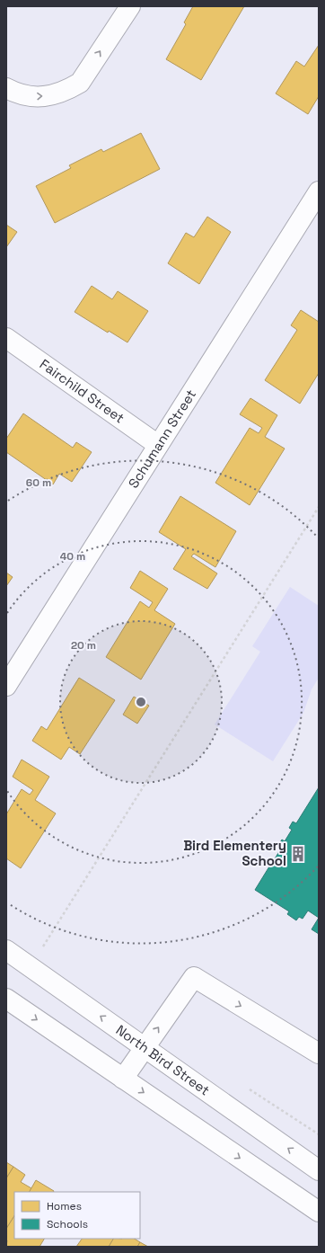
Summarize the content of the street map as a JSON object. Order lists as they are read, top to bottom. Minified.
{"streets":{"street":["Fairchild Street","Schumann Street","North Bird Street"]},"crossings":[["Fairchild Street","Schumann Street"]],"places":{"building":["Bird Elementery School"]},"legend":["Homes","Schools"],"rings":["60 m","40 m","20 m"]}
